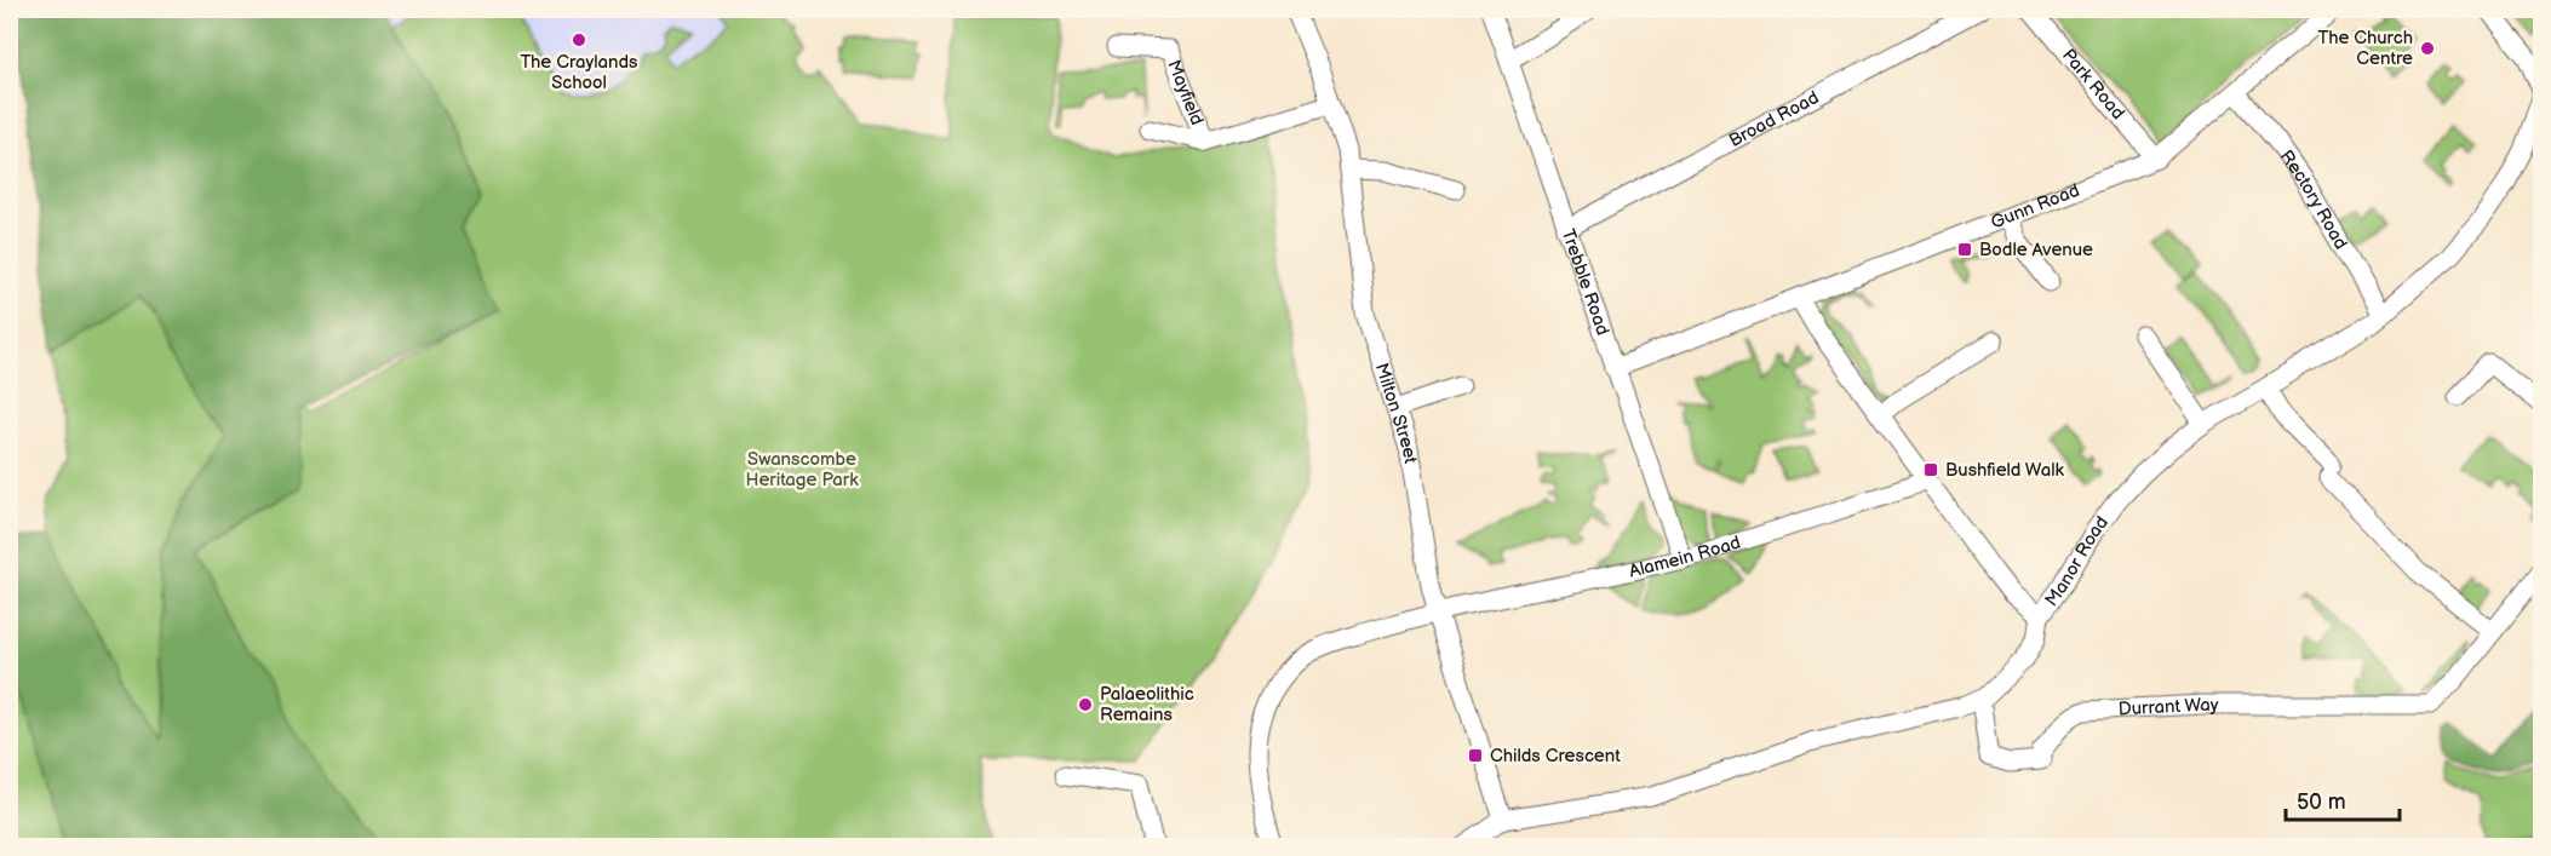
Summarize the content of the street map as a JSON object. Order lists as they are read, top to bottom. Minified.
{"streets":{"street":["Park Road","Mayfield","Broad Road","Rectory Road","Gunn Road","Trebble Road","Milton Street","Alamein Road","Manor Road","Durrant Way"]},"crossings":[["Park Road","Gunn Road"],["Broad Road","Trebble Road"],["Rectory Road","Gunn Road"],["Rectory Road","Manor Road"],["Gunn Road","Trebble Road"],["Trebble Road","Alamein Road"],["Milton Street","Alamein Road"],["Milton Street","Manor Road"],["Manor Road","Durrant Way"]],"parks":["Swanscombe Heritage Park"],"places":{"other":["The Craylands School","The Church Centre","Palaeolithic Remains"],"transit":["Bodle Avenue","Bushfield Walk","Childs Crescent"]},"scale_bar":"50 m"}
